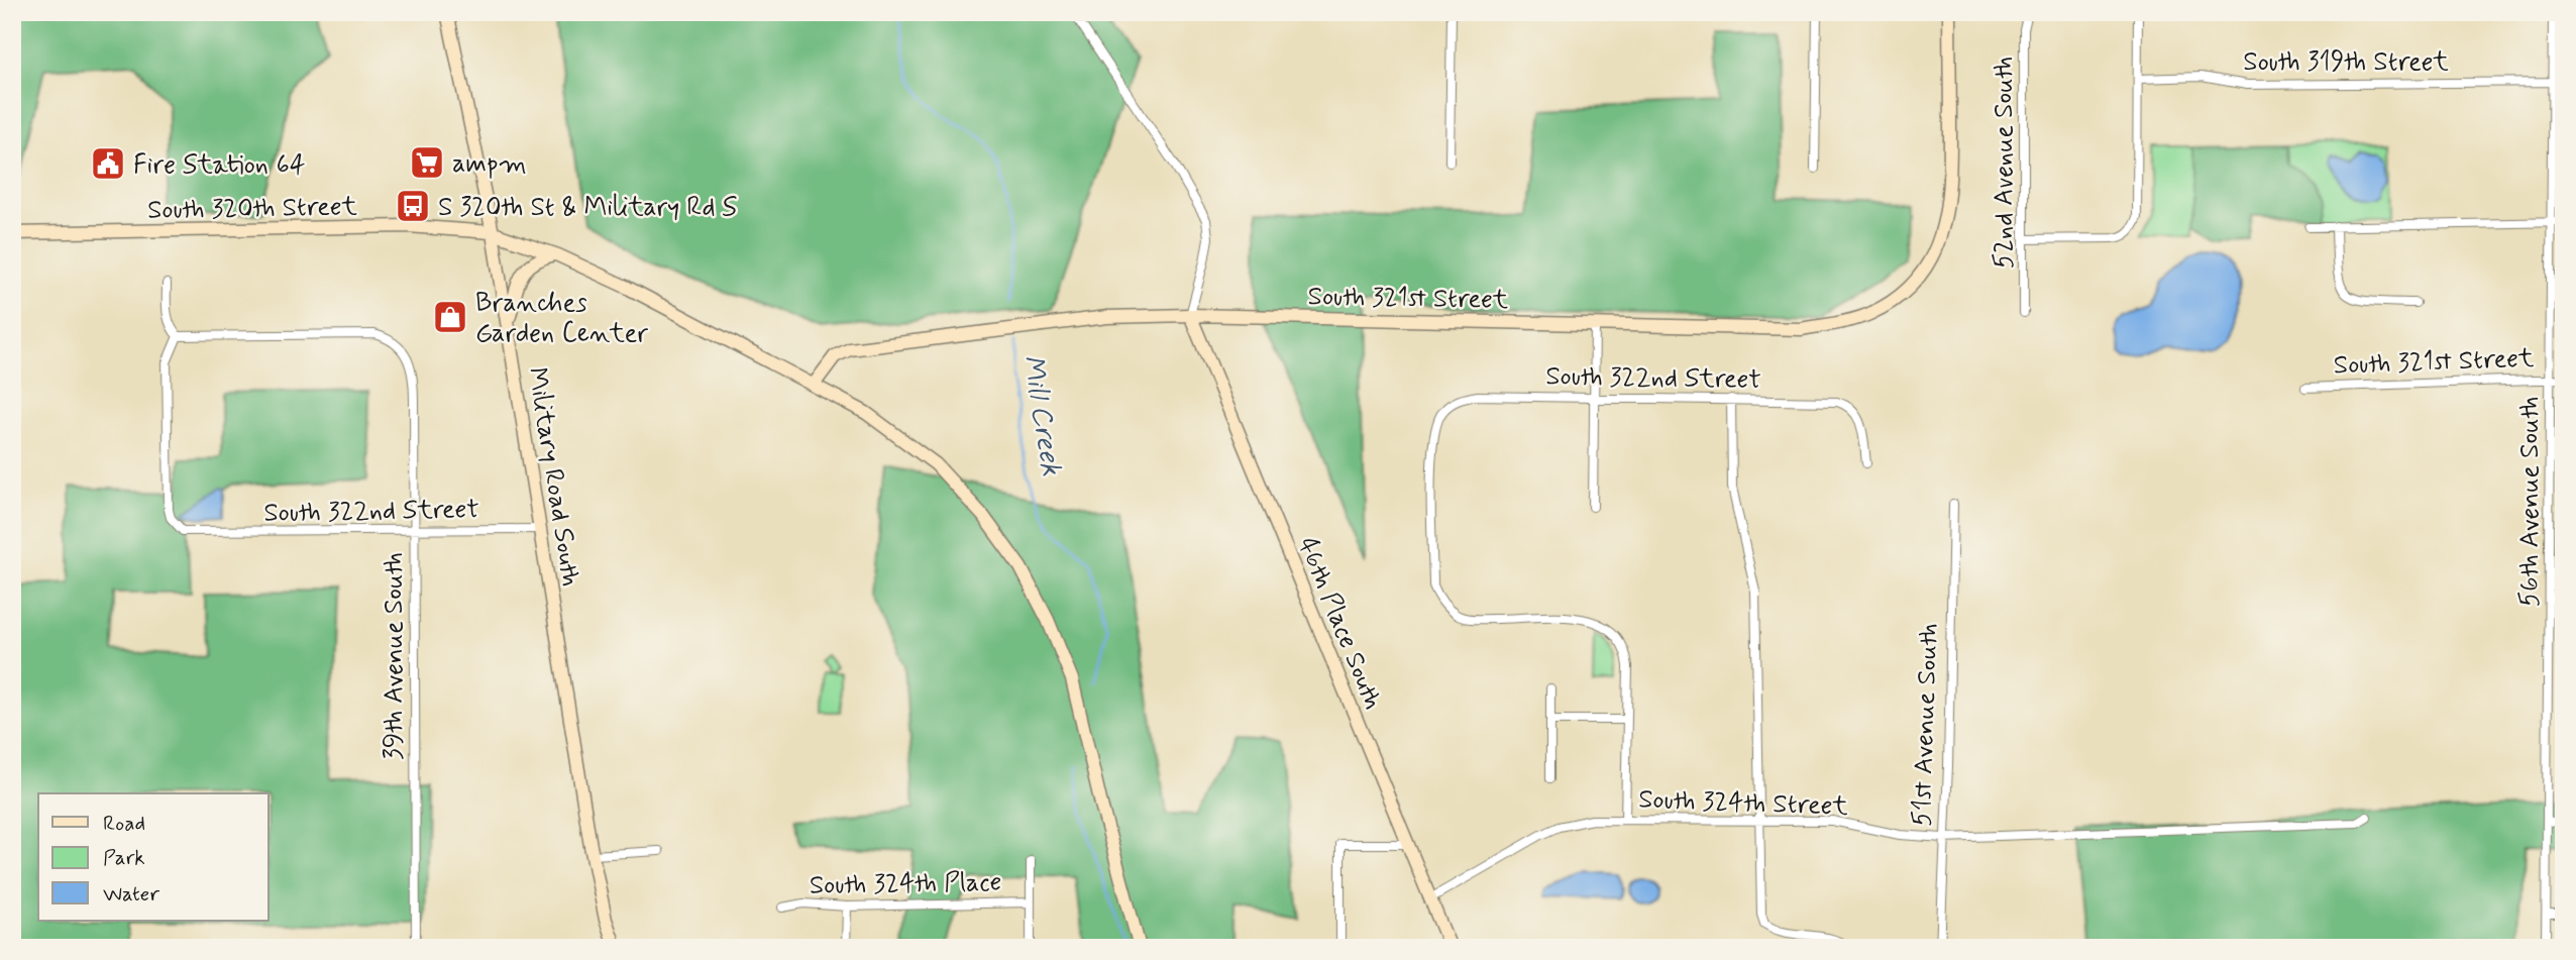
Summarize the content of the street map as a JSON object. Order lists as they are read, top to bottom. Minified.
{"streets":{"main road":["South 320th Street","South 321st Street","Military Road South","46th Place South"],"street":["South 319th Street","52nd Avenue South","South 322nd Street","56th Avenue South","39th Avenue South","51st Avenue South","South 324th Street","South 324th Place"]},"crossings":[["South 319th Street","56th Avenue South"],["South 320th Street","South 321st Street"],["South 320th Street","Military Road South"],["South 321st Street","56th Avenue South"],["South 321st Street","46th Place South"],["South 322nd Street","Military Road South"],["South 322nd Street","39th Avenue South"],["46th Place South","South 324th Street"],["51st Avenue South","South 324th Street"]],"water":["Mill Creek"],"places":{"supermarket":["ampm"],"public building":["Fire Station 64"],"bus stop":["S 320th St & Military Rd S"],"shop":["Branches Garden Center"]},"legend":["Road","Park","Water"]}
